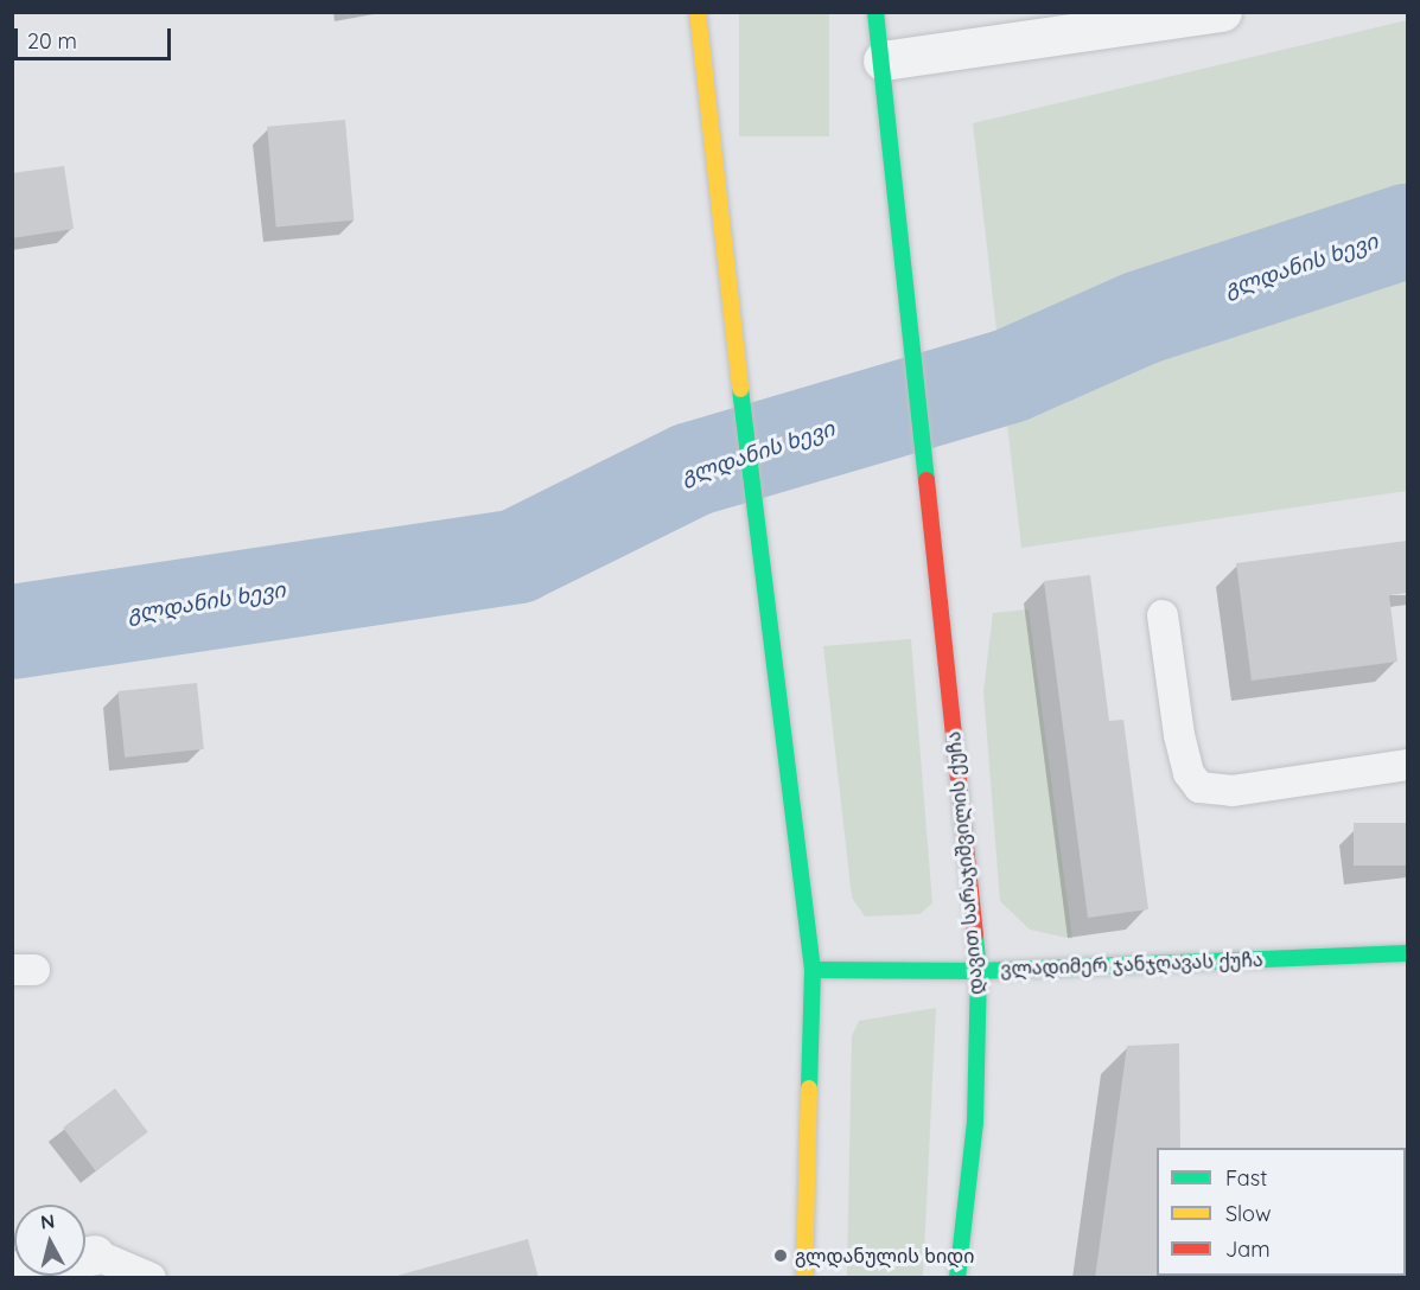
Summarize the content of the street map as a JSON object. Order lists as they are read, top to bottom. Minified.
{"streets":{"main road":["დავით სარაჯიშვილის ქუჩა","ვლადიმერ ჯანჯღავას ქუჩა"]},"crossings":[["დავით სარაჯიშვილის ქუჩა","ვლადიმერ ჯანჯღავას ქუჩა"]],"water":["გლდანის ხევი"],"places":["გლდანულის ხიდი"],"legend":["Fast","Slow","Jam"],"scale_bar":"20 m","north":"top"}
